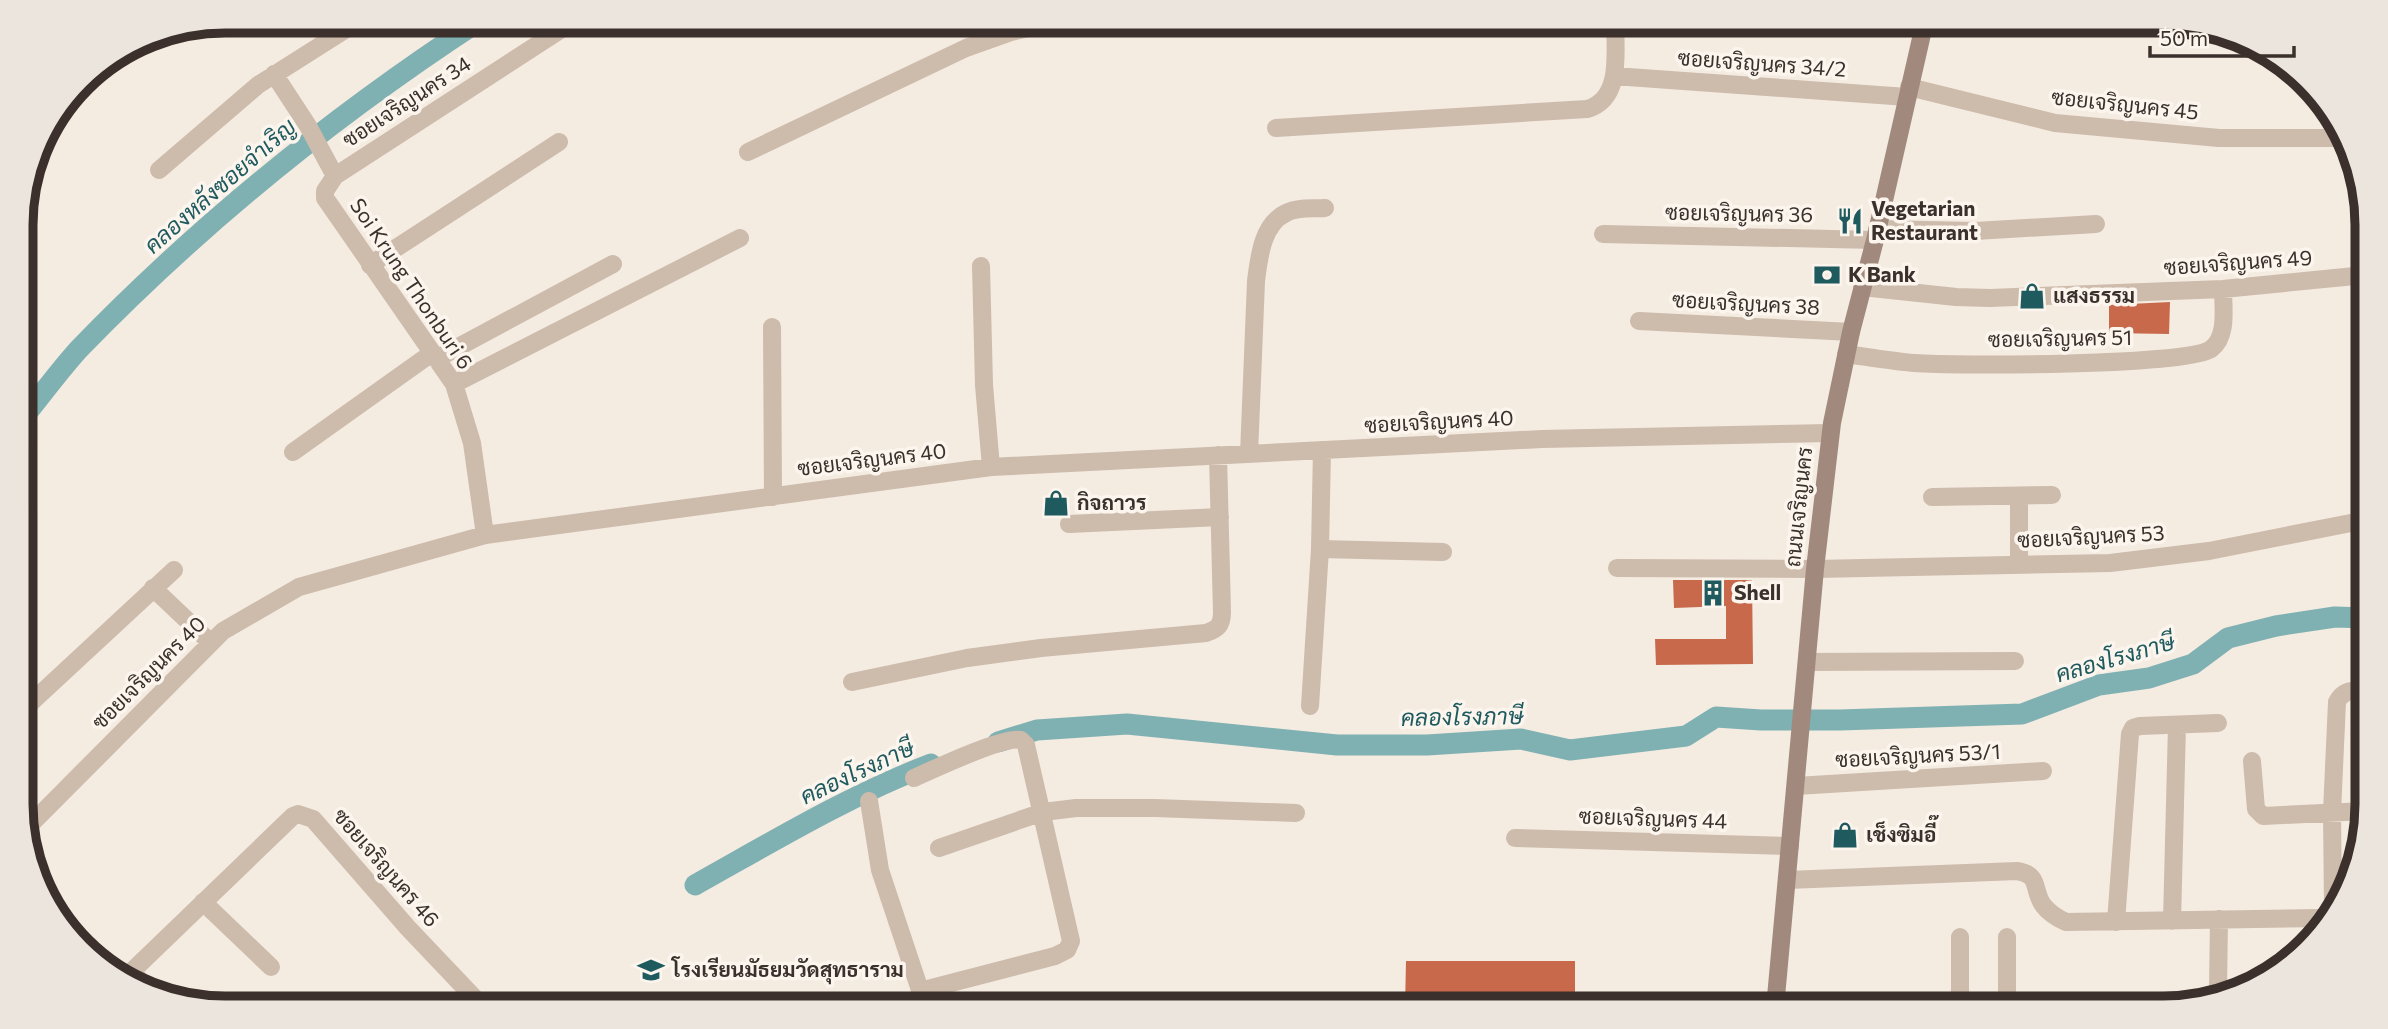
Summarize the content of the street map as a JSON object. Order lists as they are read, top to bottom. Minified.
{"streets":{"main road":["ถนนเจริญนคร"],"street":["ซอยเจริญนคร 34/2","ซอยเจริญนคร 34","ซอยเจริญนคร 45","ซอยเจริญนคร 36","ซอยเจริญนคร 49","Soi Krung Thonburi 6","ซอยเจริญนคร 38","ซอยเจริญนคร 51","ซอยเจริญนคร 40","ซอยเจริญนคร 53","ซอยเจริญนคร 53/1","ซอยเจริญนคร 44","ซอยเจริญนคร 46"]},"crossings":[["ซอยเจริญนคร 34/2","ซอยเจริญนคร 45"],["ซอยเจริญนคร 34/2","ถนนเจริญนคร"],["ซอยเจริญนคร 34","Soi Krung Thonburi 6"],["ซอยเจริญนคร 45","ถนนเจริญนคร"],["ซอยเจริญนคร 36","ถนนเจริญนคร"],["ซอยเจริญนคร 49","ซอยเจริญนคร 51"],["ซอยเจริญนคร 49","ถนนเจริญนคร"],["Soi Krung Thonburi 6","ซอยเจริญนคร 40"],["ซอยเจริญนคร 38","ถนนเจริญนคร"],["ซอยเจริญนคร 51","ถนนเจริญนคร"],["ซอยเจริญนคร 40","ถนนเจริญนคร"],["ถนนเจริญนคร","ซอยเจริญนคร 53"],["ถนนเจริญนคร","ซอยเจริญนคร 53/1"],["ถนนเจริญนคร","ซอยเจริญนคร 44"]],"water":["คลองหลังซอยจำเริญ","คลองโรงภาษี"],"places":{"restaurant":["Vegetarian Restaurant"],"bank":["K Bank"],"shop":["แสงธรรม","กิจถาวร","เช็งซิมอี๊"],"building":["Shell"],"school or university":["โรงเรียนมัธยมวัดสุทธาราม"]},"scale_bar":"50 m"}
